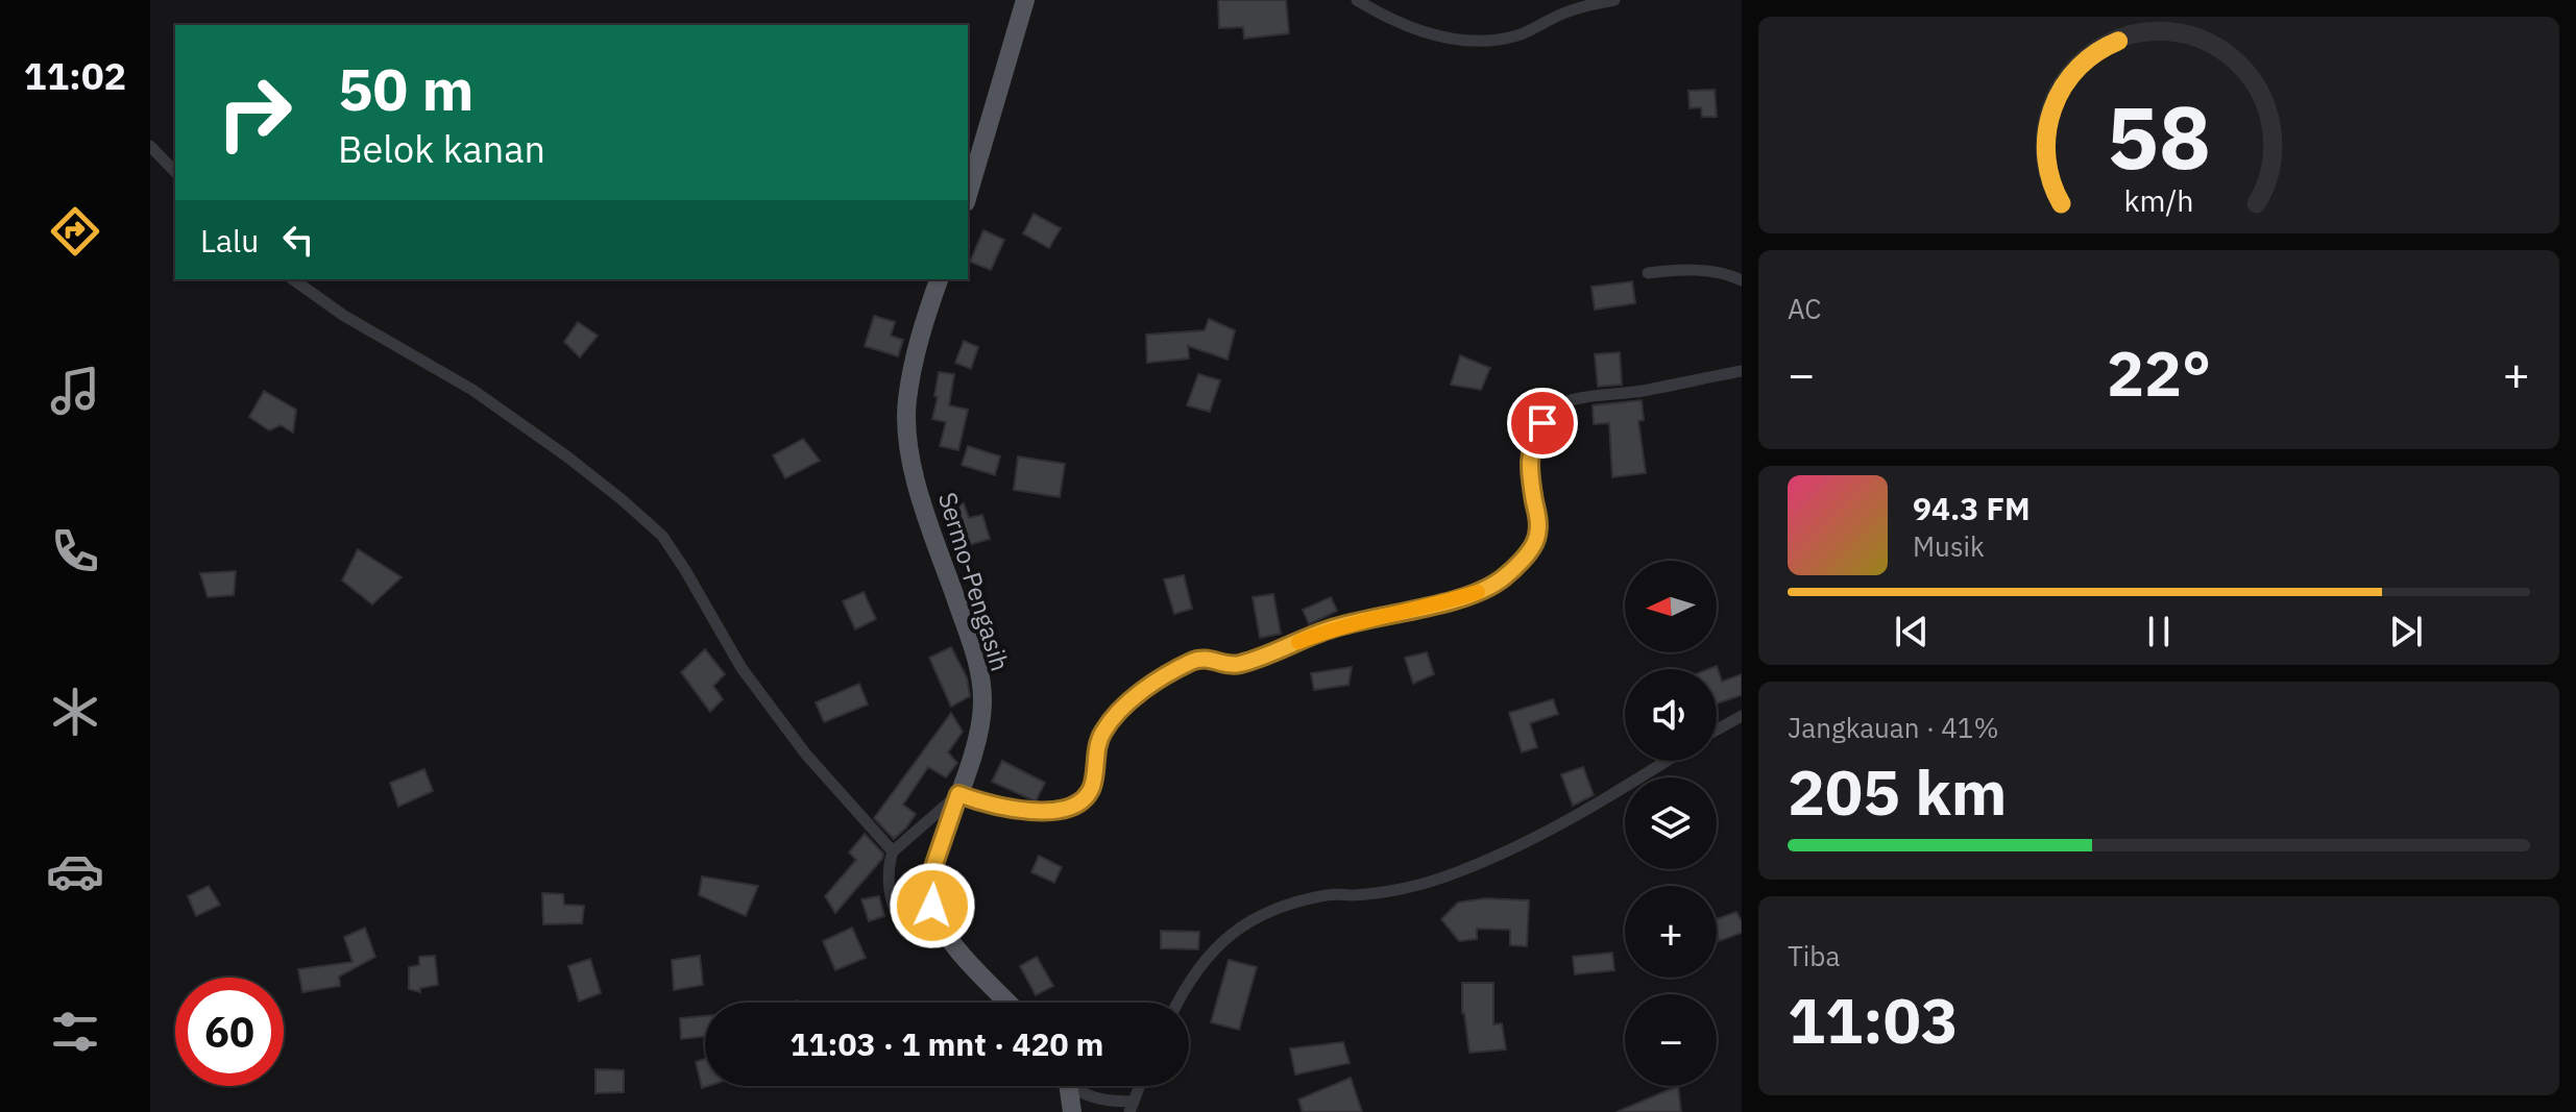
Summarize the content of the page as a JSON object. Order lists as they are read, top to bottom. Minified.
{"streets":{"main road":["Sermo-Pengasih"]},"north":"left","page":{"tabs":"11:02","turn":["50 m","Belok kanan"],"then":"Lalu","tile":["AC",["Jangkauan · 41%","205 km"],["Tiba","11:03"]],"heat":["−","22°","+"],"song":["94.3 FM","Musik"],"map_buttons":["+","−"],"limit":"60","trip":"11:03 · 1 mnt · 420 m","gauge":["58","km/h"]}}
